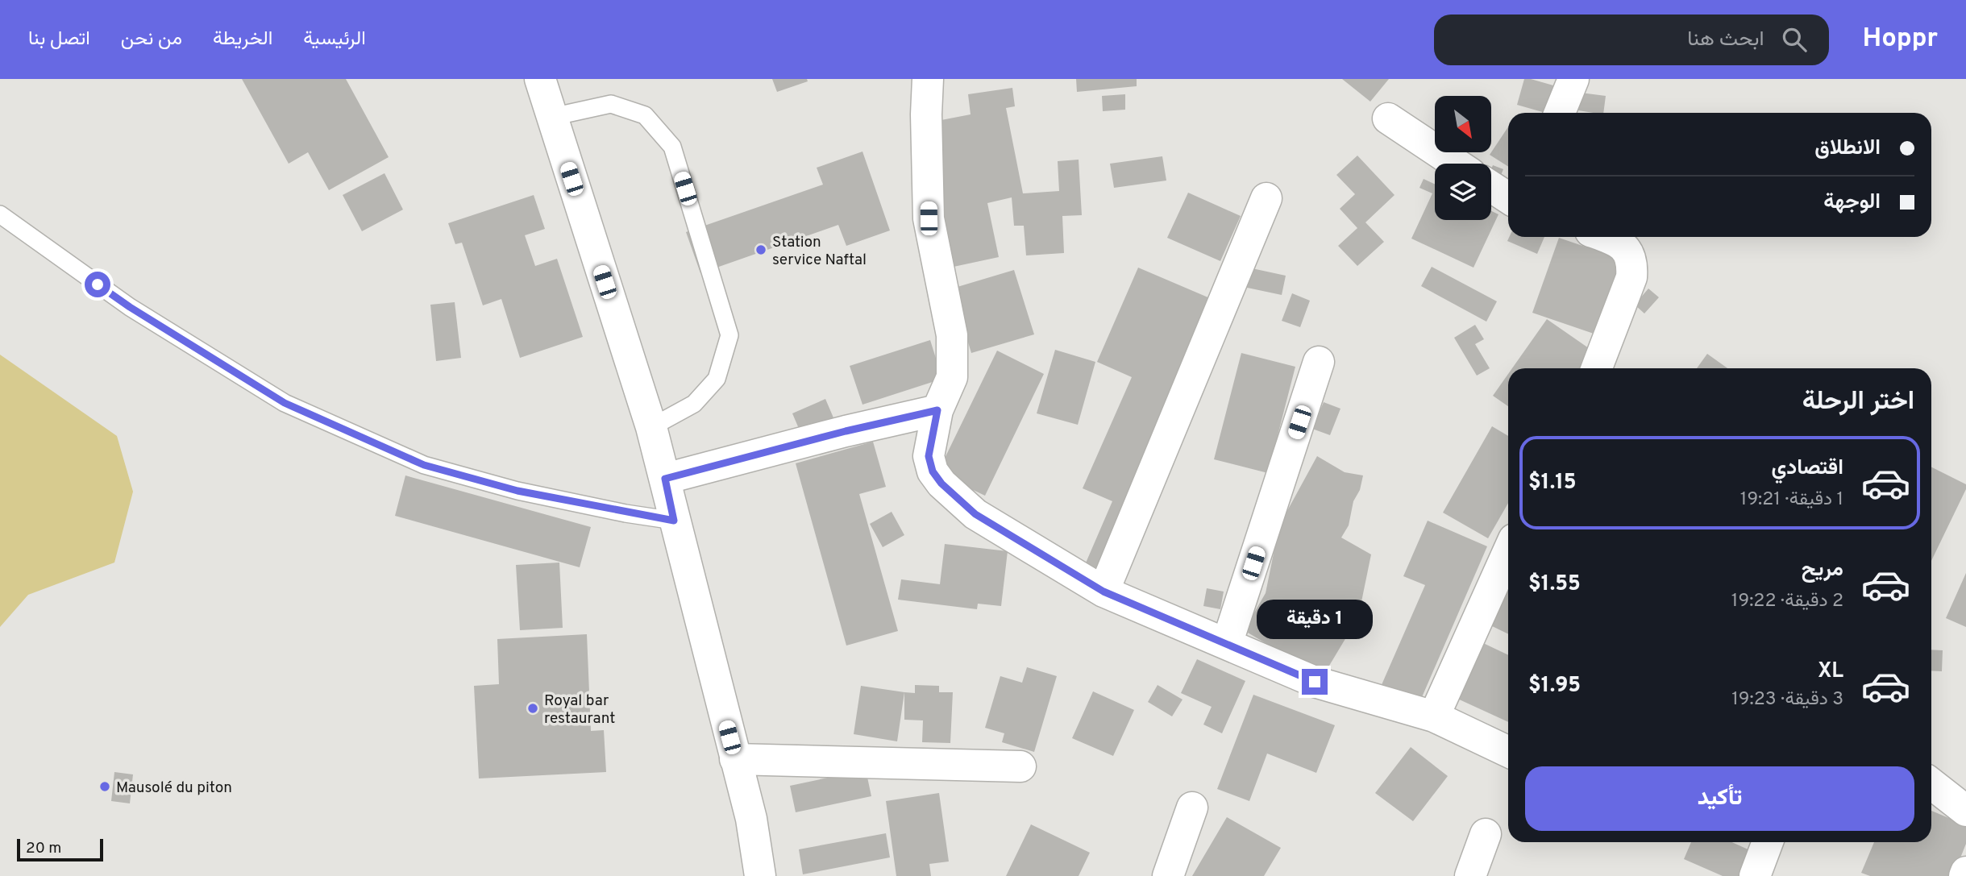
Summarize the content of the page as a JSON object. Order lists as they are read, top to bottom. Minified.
{"places":["Station service Naftal","Royal bar restaurant","Mausolé du piton"],"scale_bar":"20 m","north":"bottom right","page":{"header":"Hoppr","search":"ابحث هنا","nav":["الرئيسية","الخريطة","من نحن","اتصل بنا"],"banner":["الانطلاق","الوجهة"],"heading":"اختر الرحلة","list":[{"name":"اقتصادي","note":"1 دقيقة · 19:21","value":"$1.15"},{"name":"مريح","note":"2 دقيقة · 19:22","value":"$1.55"},{"name":"XL","note":"3 دقيقة · 19:23","value":"$1.95"}],"bubble":"1 دقيقة","buttons":"تأكيد","scale":"20 m"}}
